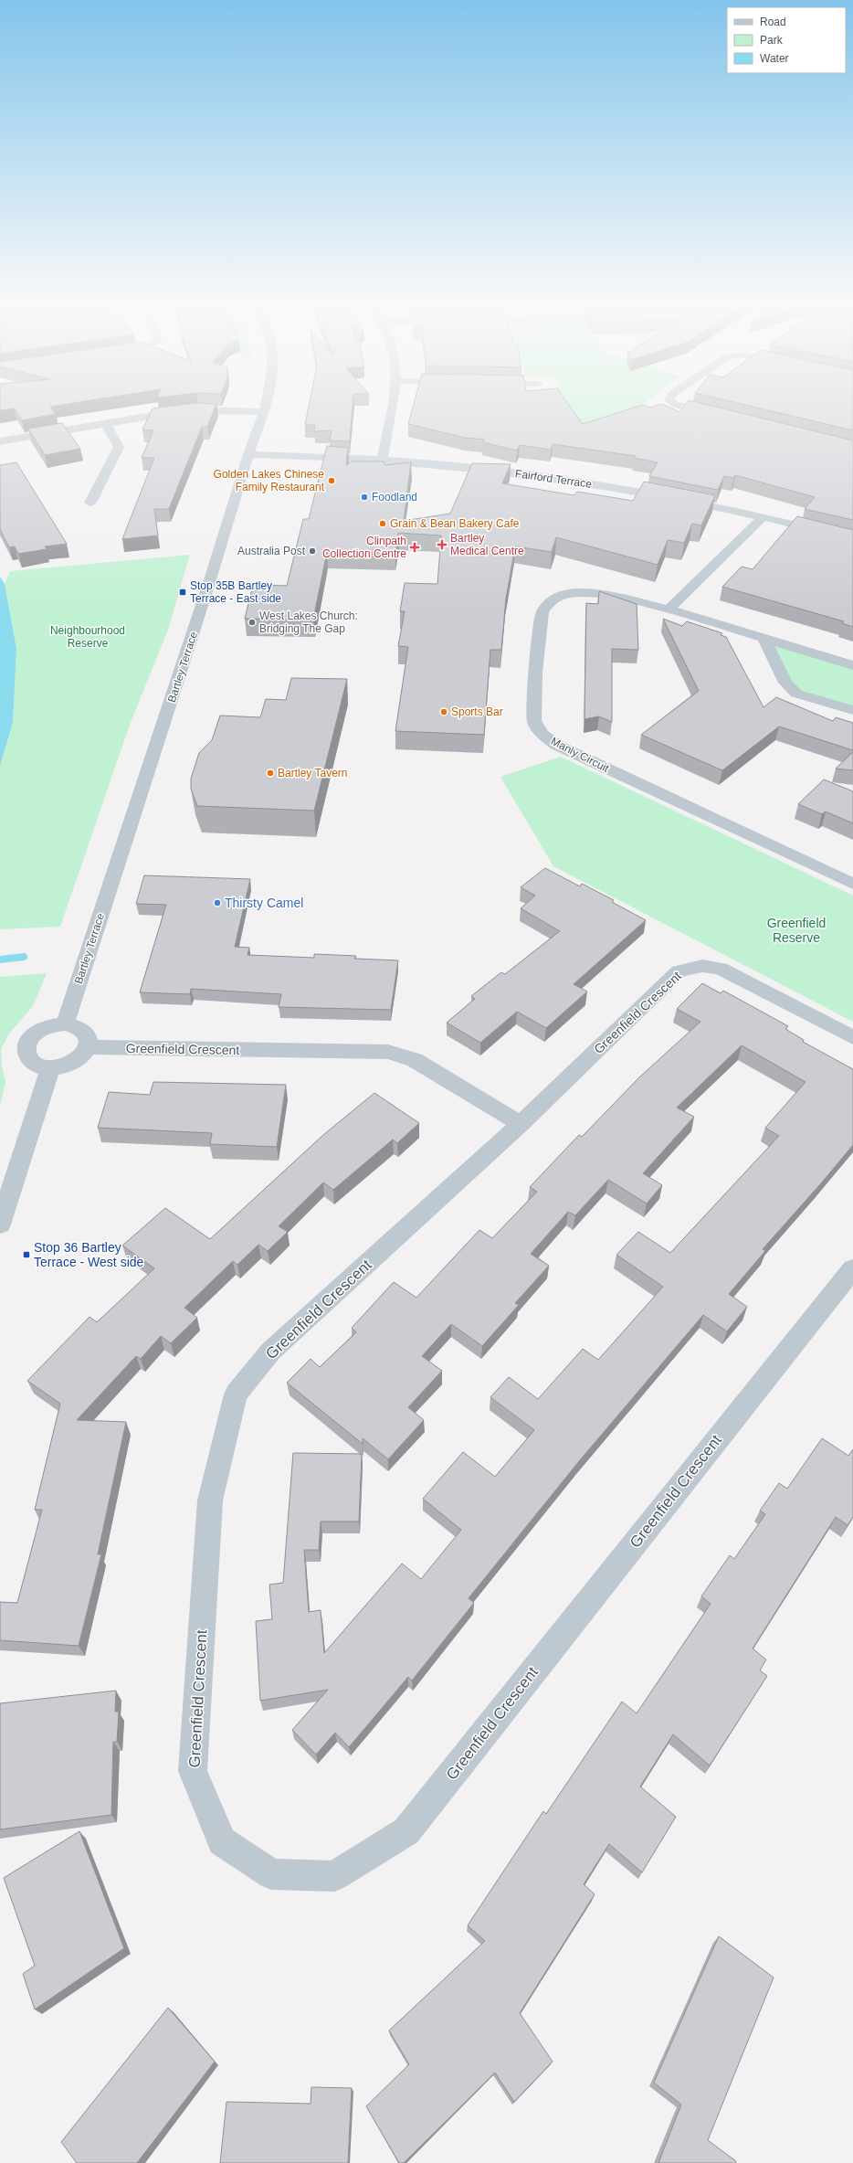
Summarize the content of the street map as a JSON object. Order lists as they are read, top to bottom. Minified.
{"streets":{"street":["Fairford Terrace","Bartley Terrace","Manly Circuit","Greenfield Crescent"]},"crossings":[["Fairford Terrace","Bartley Terrace"],["Bartley Terrace","Greenfield Crescent"]],"parks":["Neighbourhood Reserve","Greenfield Reserve"],"places":{"other":["Golden Lakes Chinese Family Restaurant","Foodland","Grain & Bean Bakery Cafe","Australia Post","West Lakes Church: Bridging The Gap","Sports Bar","Bartley Tavern","Thirsty Camel"],"health":["Bartley Medical Centre","Clinpath Collection Centre"],"transit":["Stop 35B Bartley Terrace - East side","Stop 36 Bartley Terrace - West side"]},"legend":["Road","Park","Water"]}
